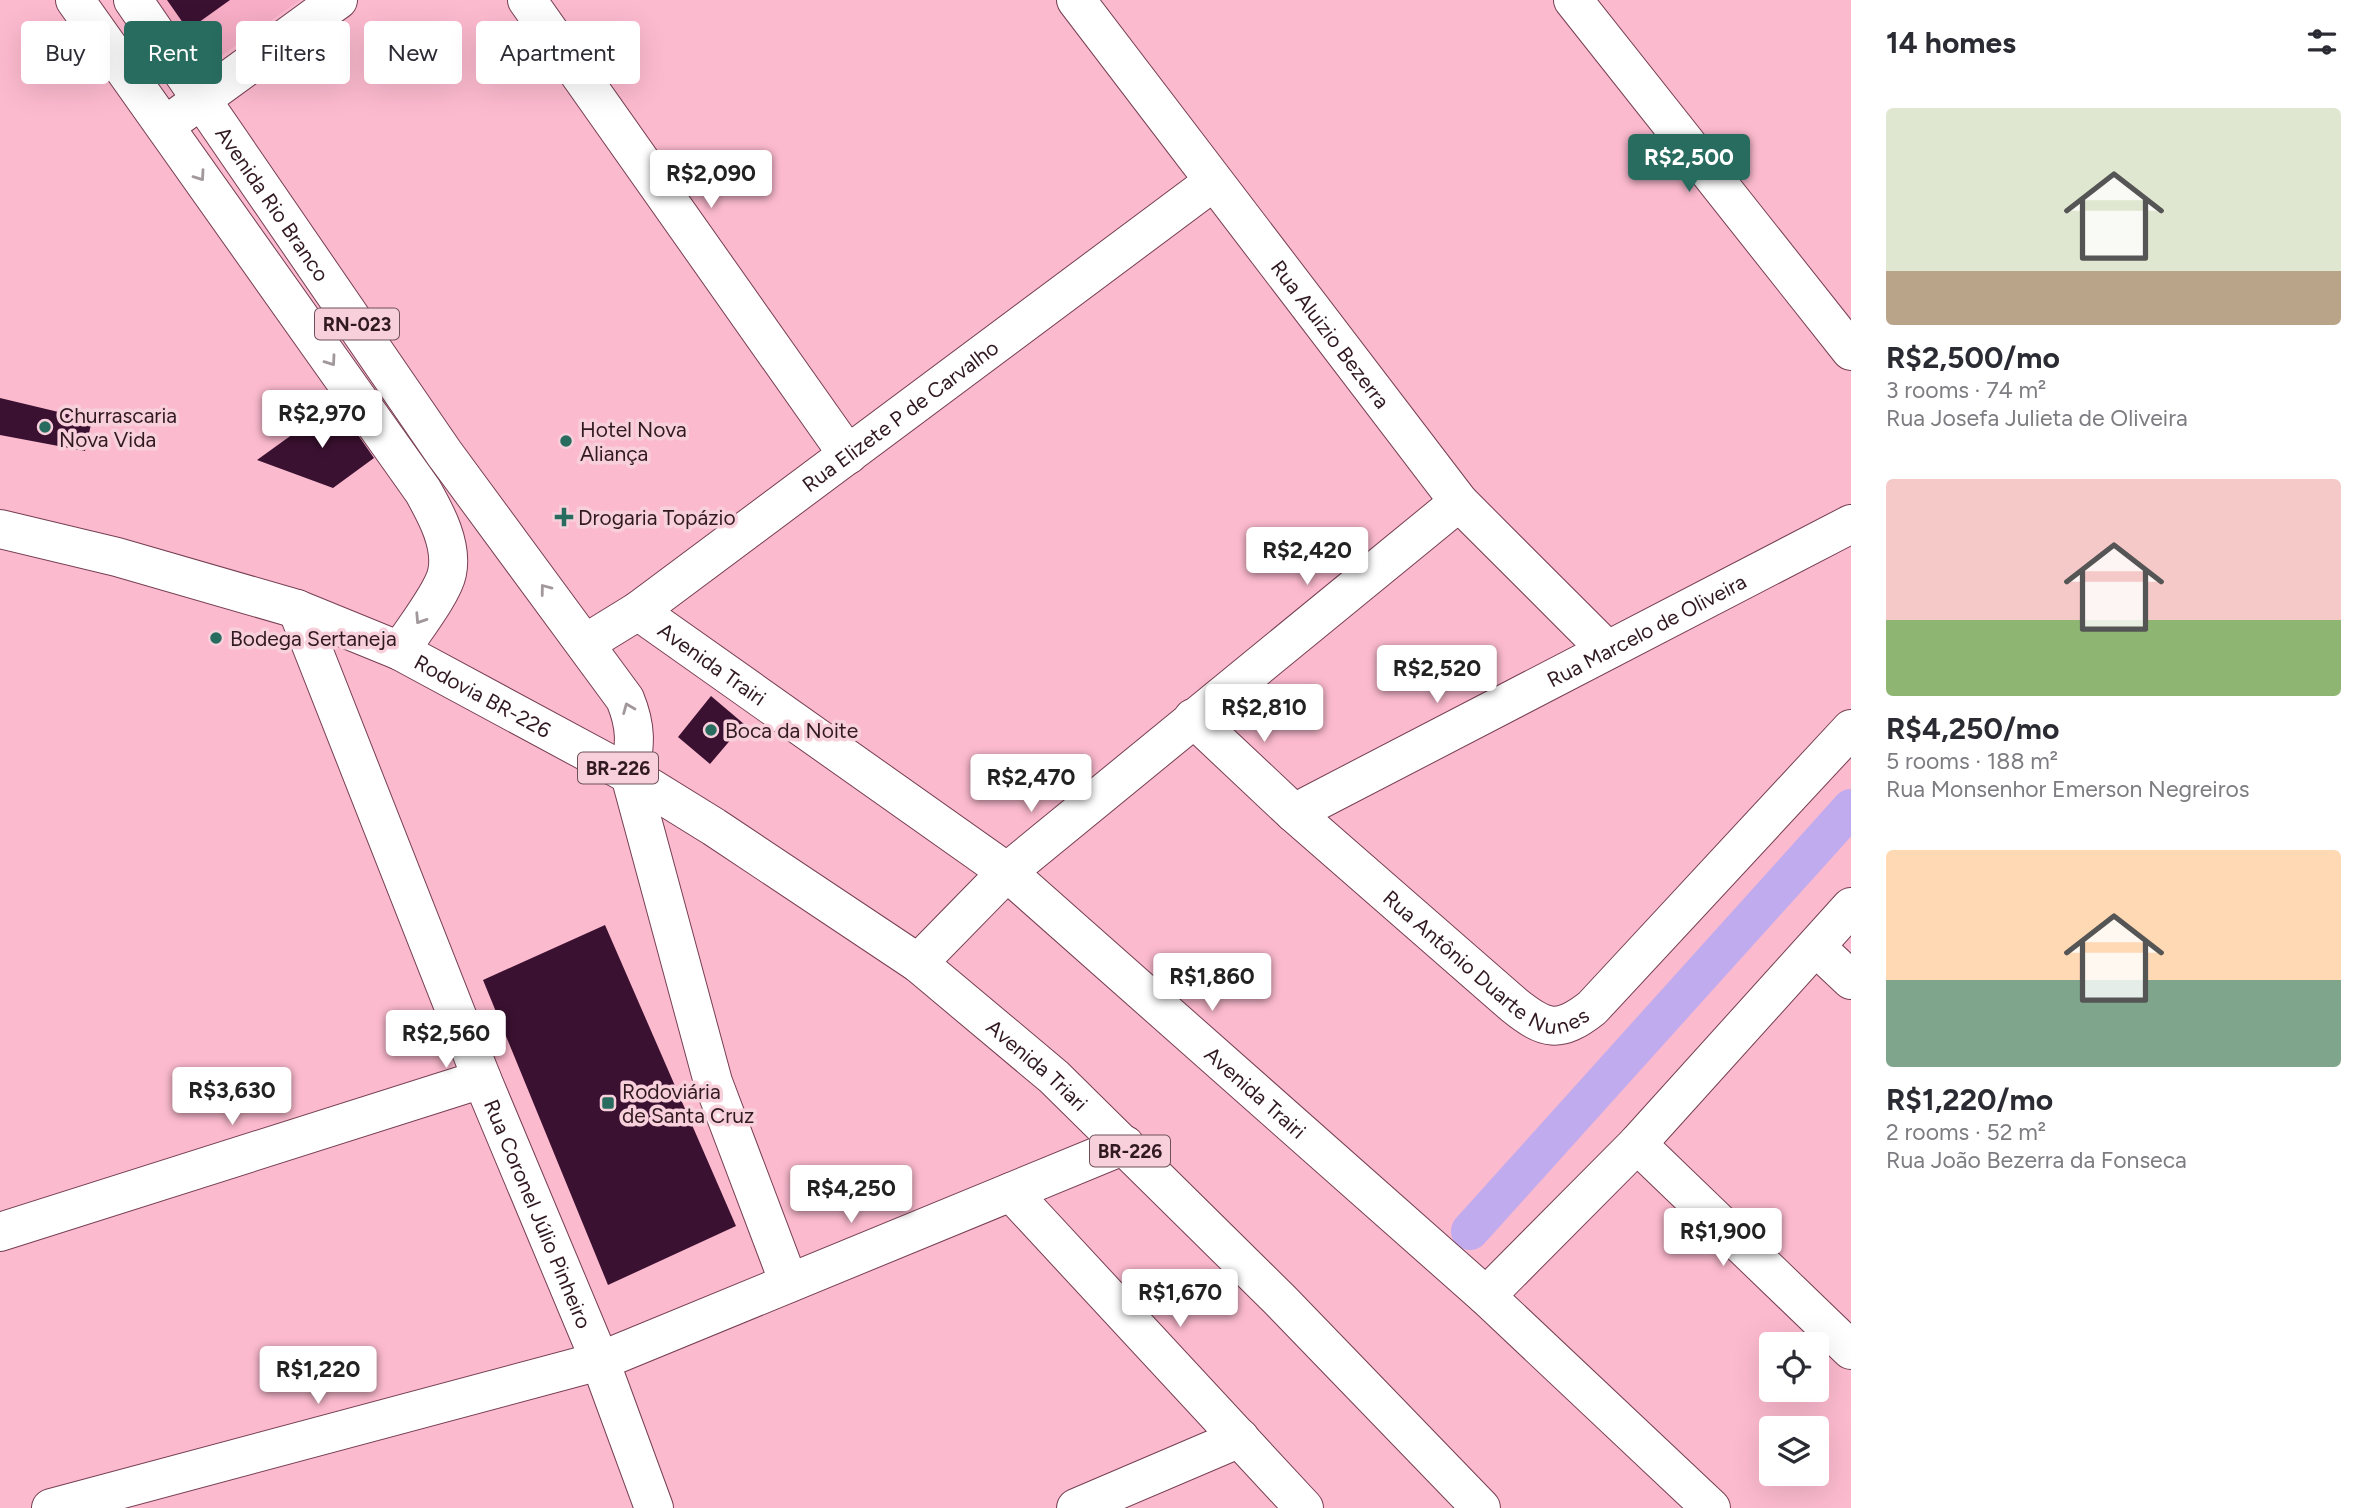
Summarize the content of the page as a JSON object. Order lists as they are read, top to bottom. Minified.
{"streets":{"main road":["Avenida Rio Branco","RN-023","Rua Aluizio Bezerra","Rua Elizete P de Carvalho","Rua Marcelo de Oliveira","Avenida Trairi","Rodovia BR-226","BR-226","Rua Antônio Duarte Nunes","Avenida Triari","Rua Coronel Júlio Pinheiro"]},"crossings":[["Avenida Rio Branco","Rua Elizete P de Carvalho"],["Avenida Rio Branco","Rodovia BR-226"],["Rua Aluizio Bezerra","Rua Elizete P de Carvalho"],["Rua Aluizio Bezerra","Rua Marcelo de Oliveira"],["Rua Elizete P de Carvalho","Avenida Trairi"],["Rua Marcelo de Oliveira","Rua Antônio Duarte Nunes"],["Rodovia BR-226","Avenida Triari"],["Rodovia BR-226","Rua Coronel Júlio Pinheiro"]],"places":{"other":["Churrascaria Nova Vida","Hotel Nova Aliança","Bodega Sertaneja","Boca da Noite"],"health":["Drogaria Topázio"],"transit":["Rodoviária de Santa Cruz"]},"page":{"heading":"14 homes","chip":["Buy","Rent","Filters","New","Apartment"],"list":[{"name":"R$2,500/mo","note":"3 rooms · 74 m² · Rua Josefa Julieta de Oliveira"},{"name":"R$4,250/mo","note":"5 rooms · 188 m² · Rua Monsenhor Emerson Negreiros"},{"name":"R$1,220/mo","note":"2 rooms · 52 m² · Rua João Bezerra da Fonseca"}],"price":["R$2,500","R$2,090","R$2,970","R$2,420","R$2,520","R$2,810","R$2,470","R$1,860","R$2,560","R$3,630","R$4,250","R$1,900","R$1,670","R$1,220"]}}
